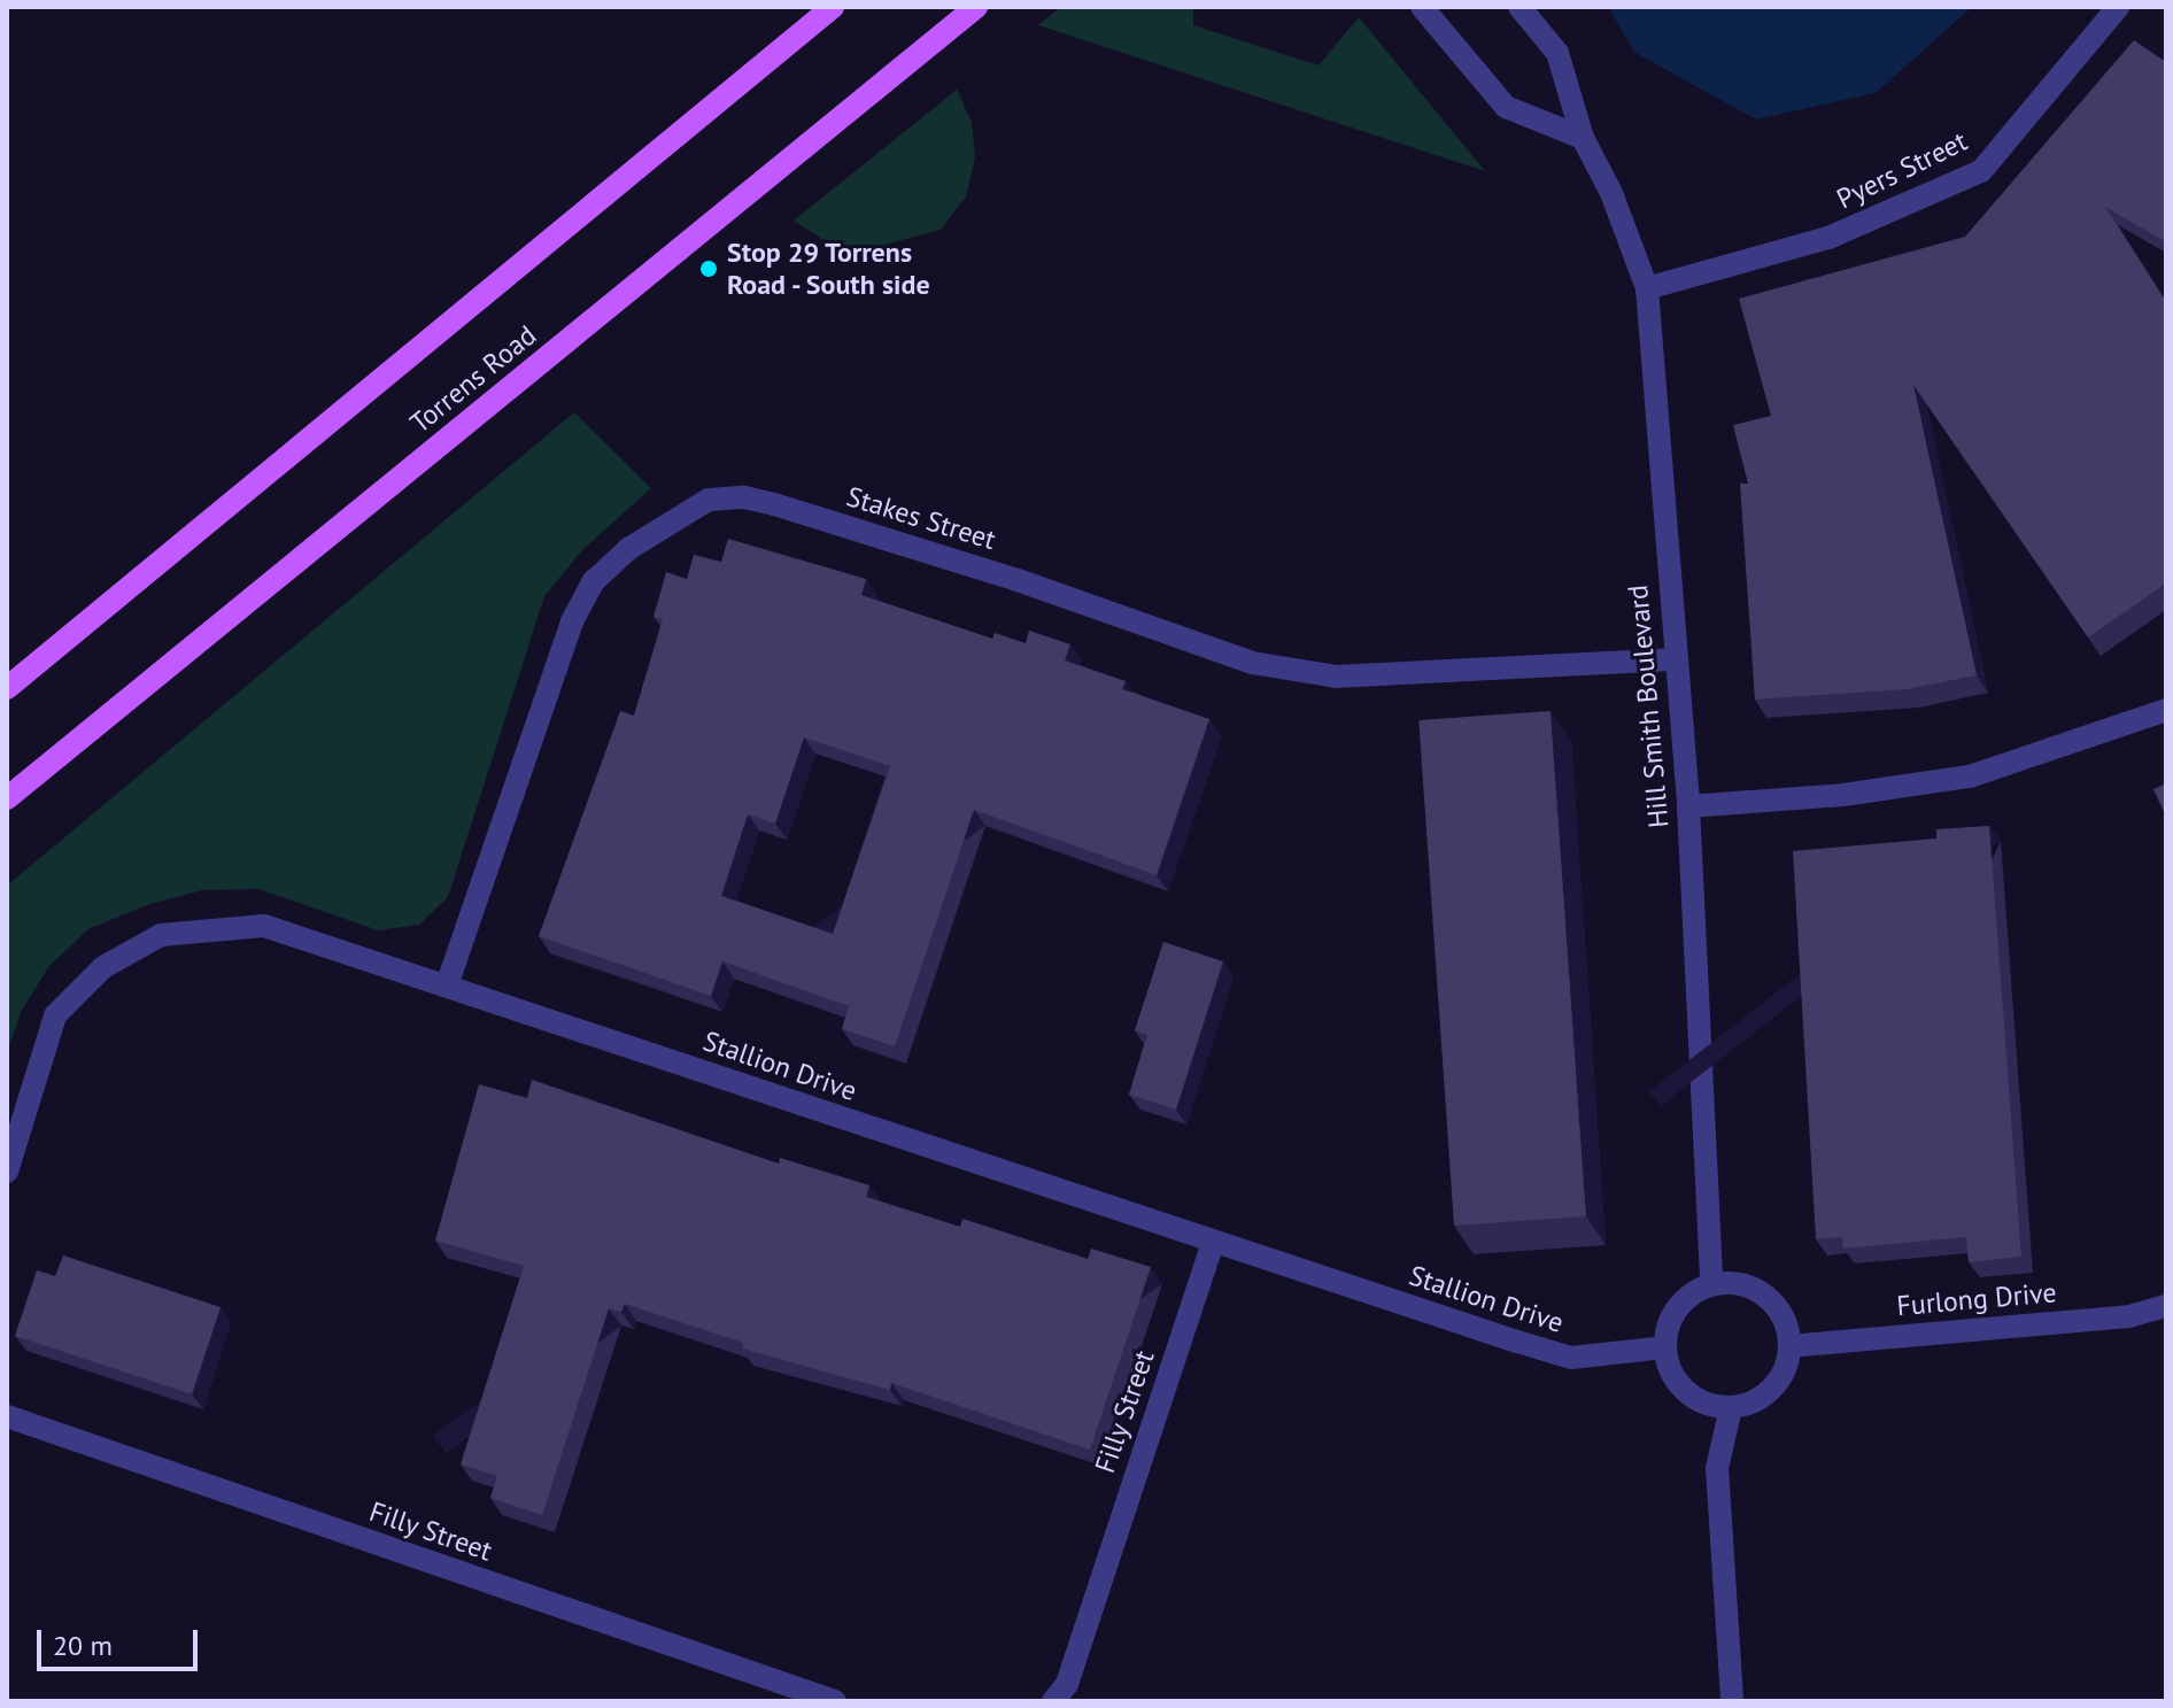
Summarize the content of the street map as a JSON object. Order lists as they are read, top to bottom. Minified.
{"streets":{"main road":["Torrens Road"],"street":["Pyers Street","Stakes Street","Hill Smith Boulevard","Stallion Drive","Furlong Drive","Filly Street"]},"crossings":[["Pyers Street","Hill Smith Boulevard"],["Stakes Street","Hill Smith Boulevard"],["Stakes Street","Stallion Drive"],["Hill Smith Boulevard","Stallion Drive"],["Hill Smith Boulevard","Furlong Drive"],["Stallion Drive","Furlong Drive"],["Stallion Drive","Filly Street"]],"places":["Stop 29 Torrens Road - South side"],"scale_bar":"20 m"}
